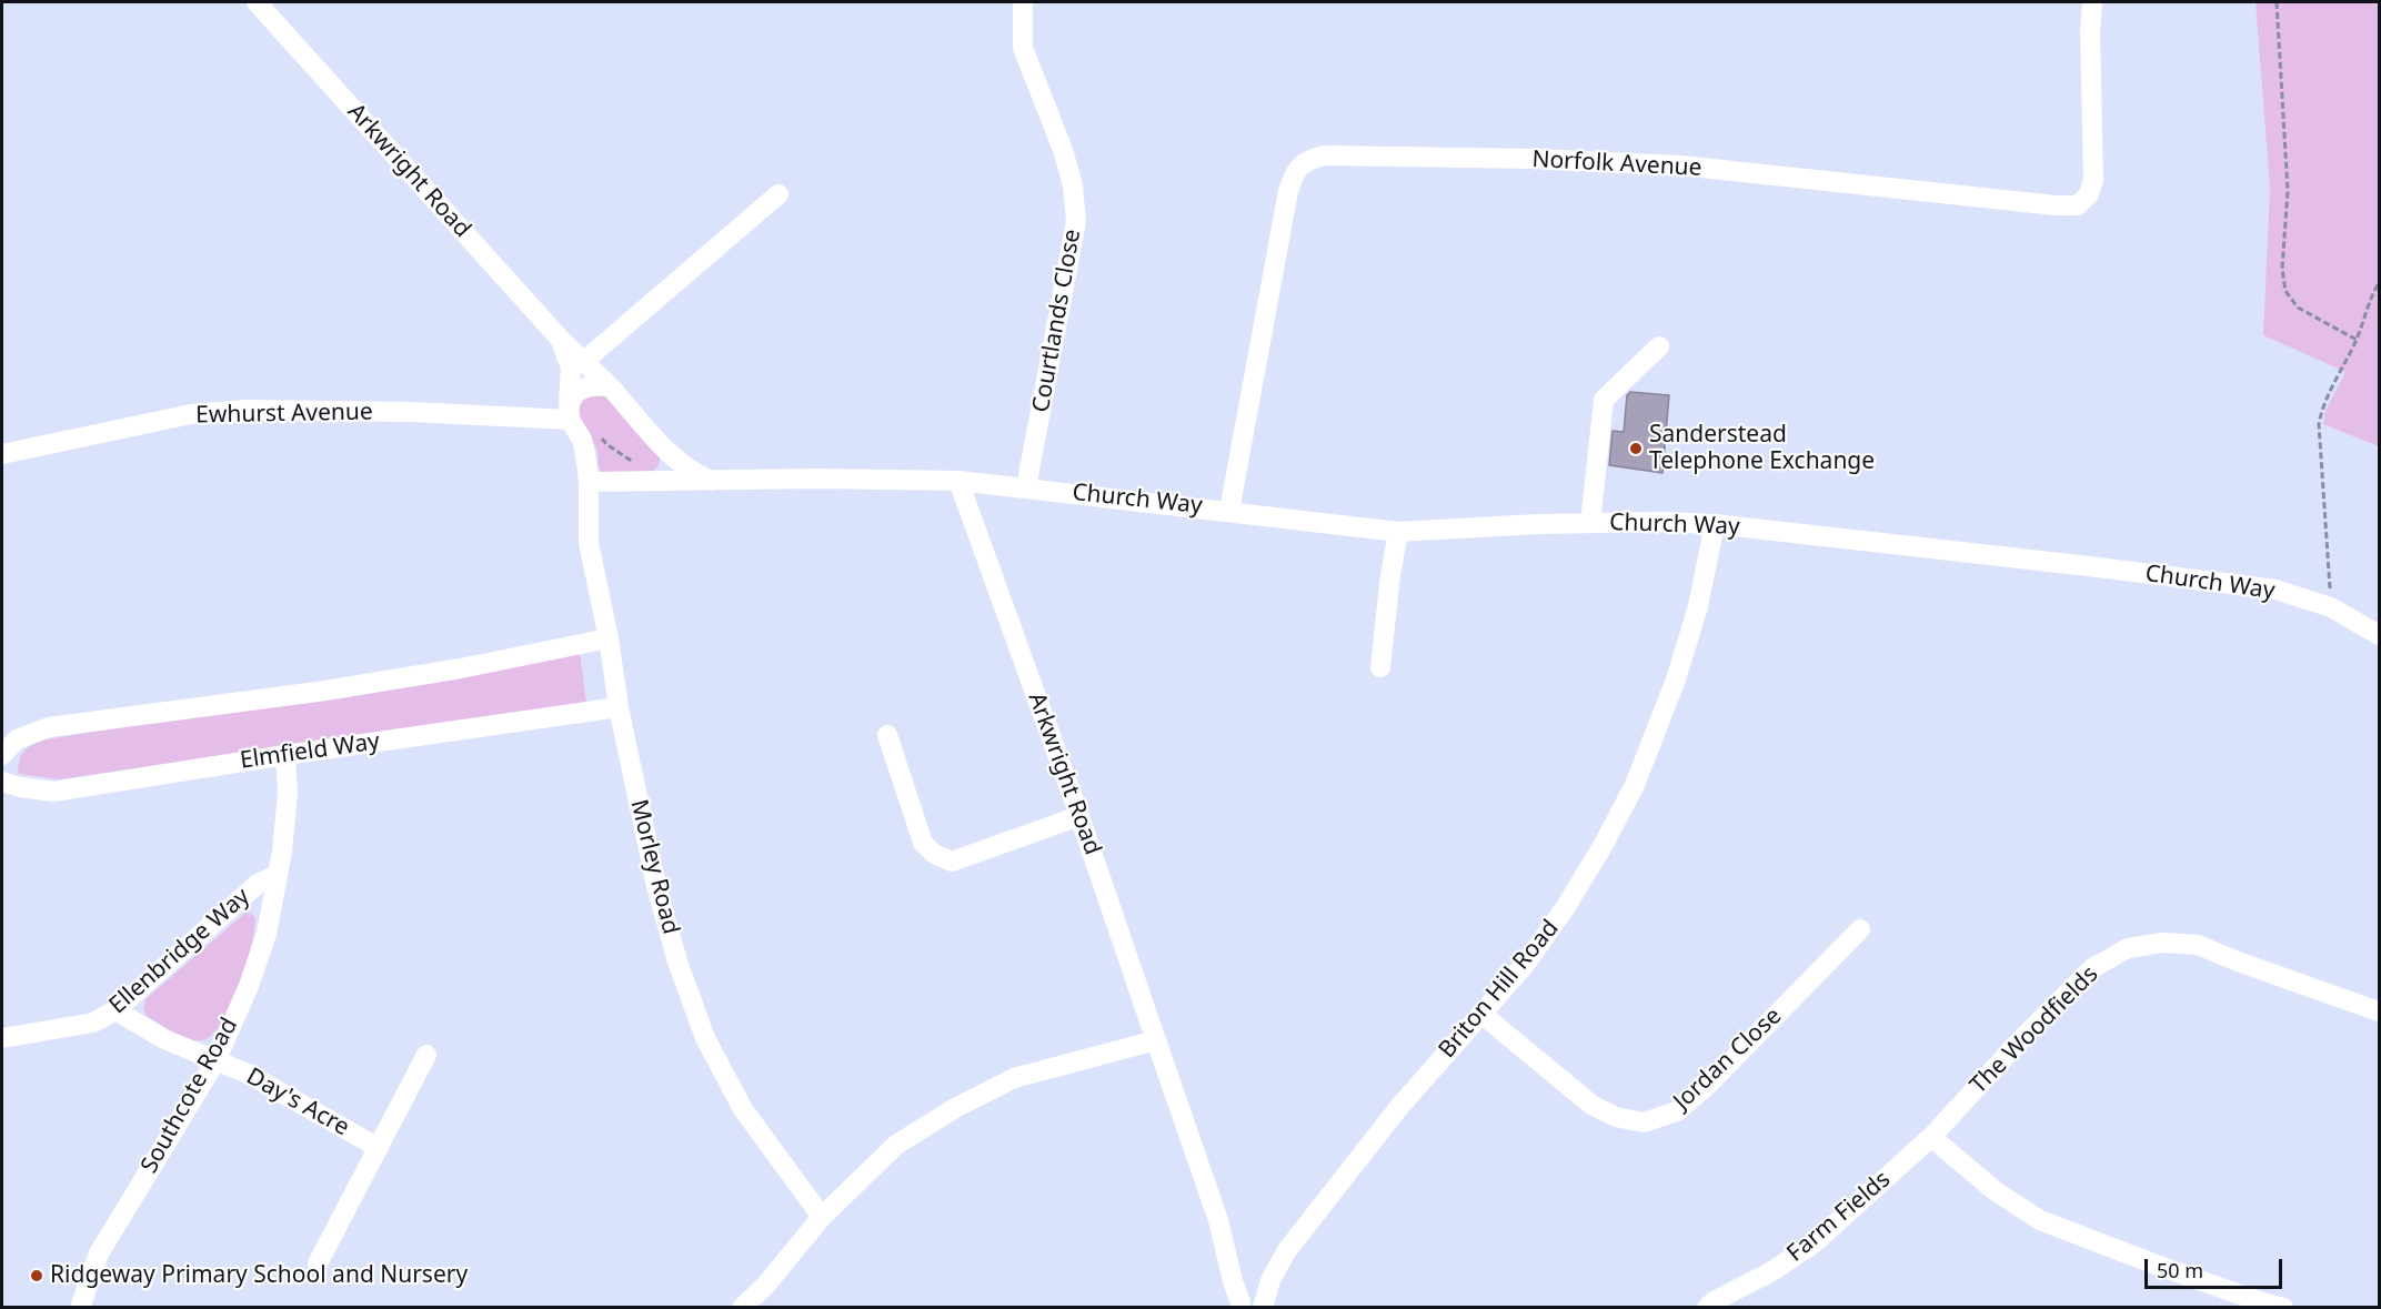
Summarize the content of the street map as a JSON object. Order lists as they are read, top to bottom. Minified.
{"streets":{"street":["Norfolk Avenue","Arkwright Road","Courtlands Close","Ewhurst Avenue","Church Way","Elmfield Way","Morley Road","Ellenbridge Way","Briton Hill Road","The Woodfields","Jordan Close","Southcote Road","Day's Acre","Farm Fields"]},"crossings":[["Norfolk Avenue","Church Way"],["Arkwright Road","Ewhurst Avenue"],["Arkwright Road","Church Way"],["Arkwright Road","Morley Road"],["Courtlands Close","Church Way"],["Church Way","Briton Hill Road"],["Elmfield Way","Morley Road"],["Elmfield Way","Southcote Road"],["Ellenbridge Way","Southcote Road"],["Ellenbridge Way","Day's Acre"],["Briton Hill Road","Jordan Close"],["The Woodfields","Farm Fields"],["Southcote Road","Day's Acre"]],"places":["Sanderstead Telephone Exchange","Ridgeway Primary School and Nursery"],"scale_bar":"50 m"}
